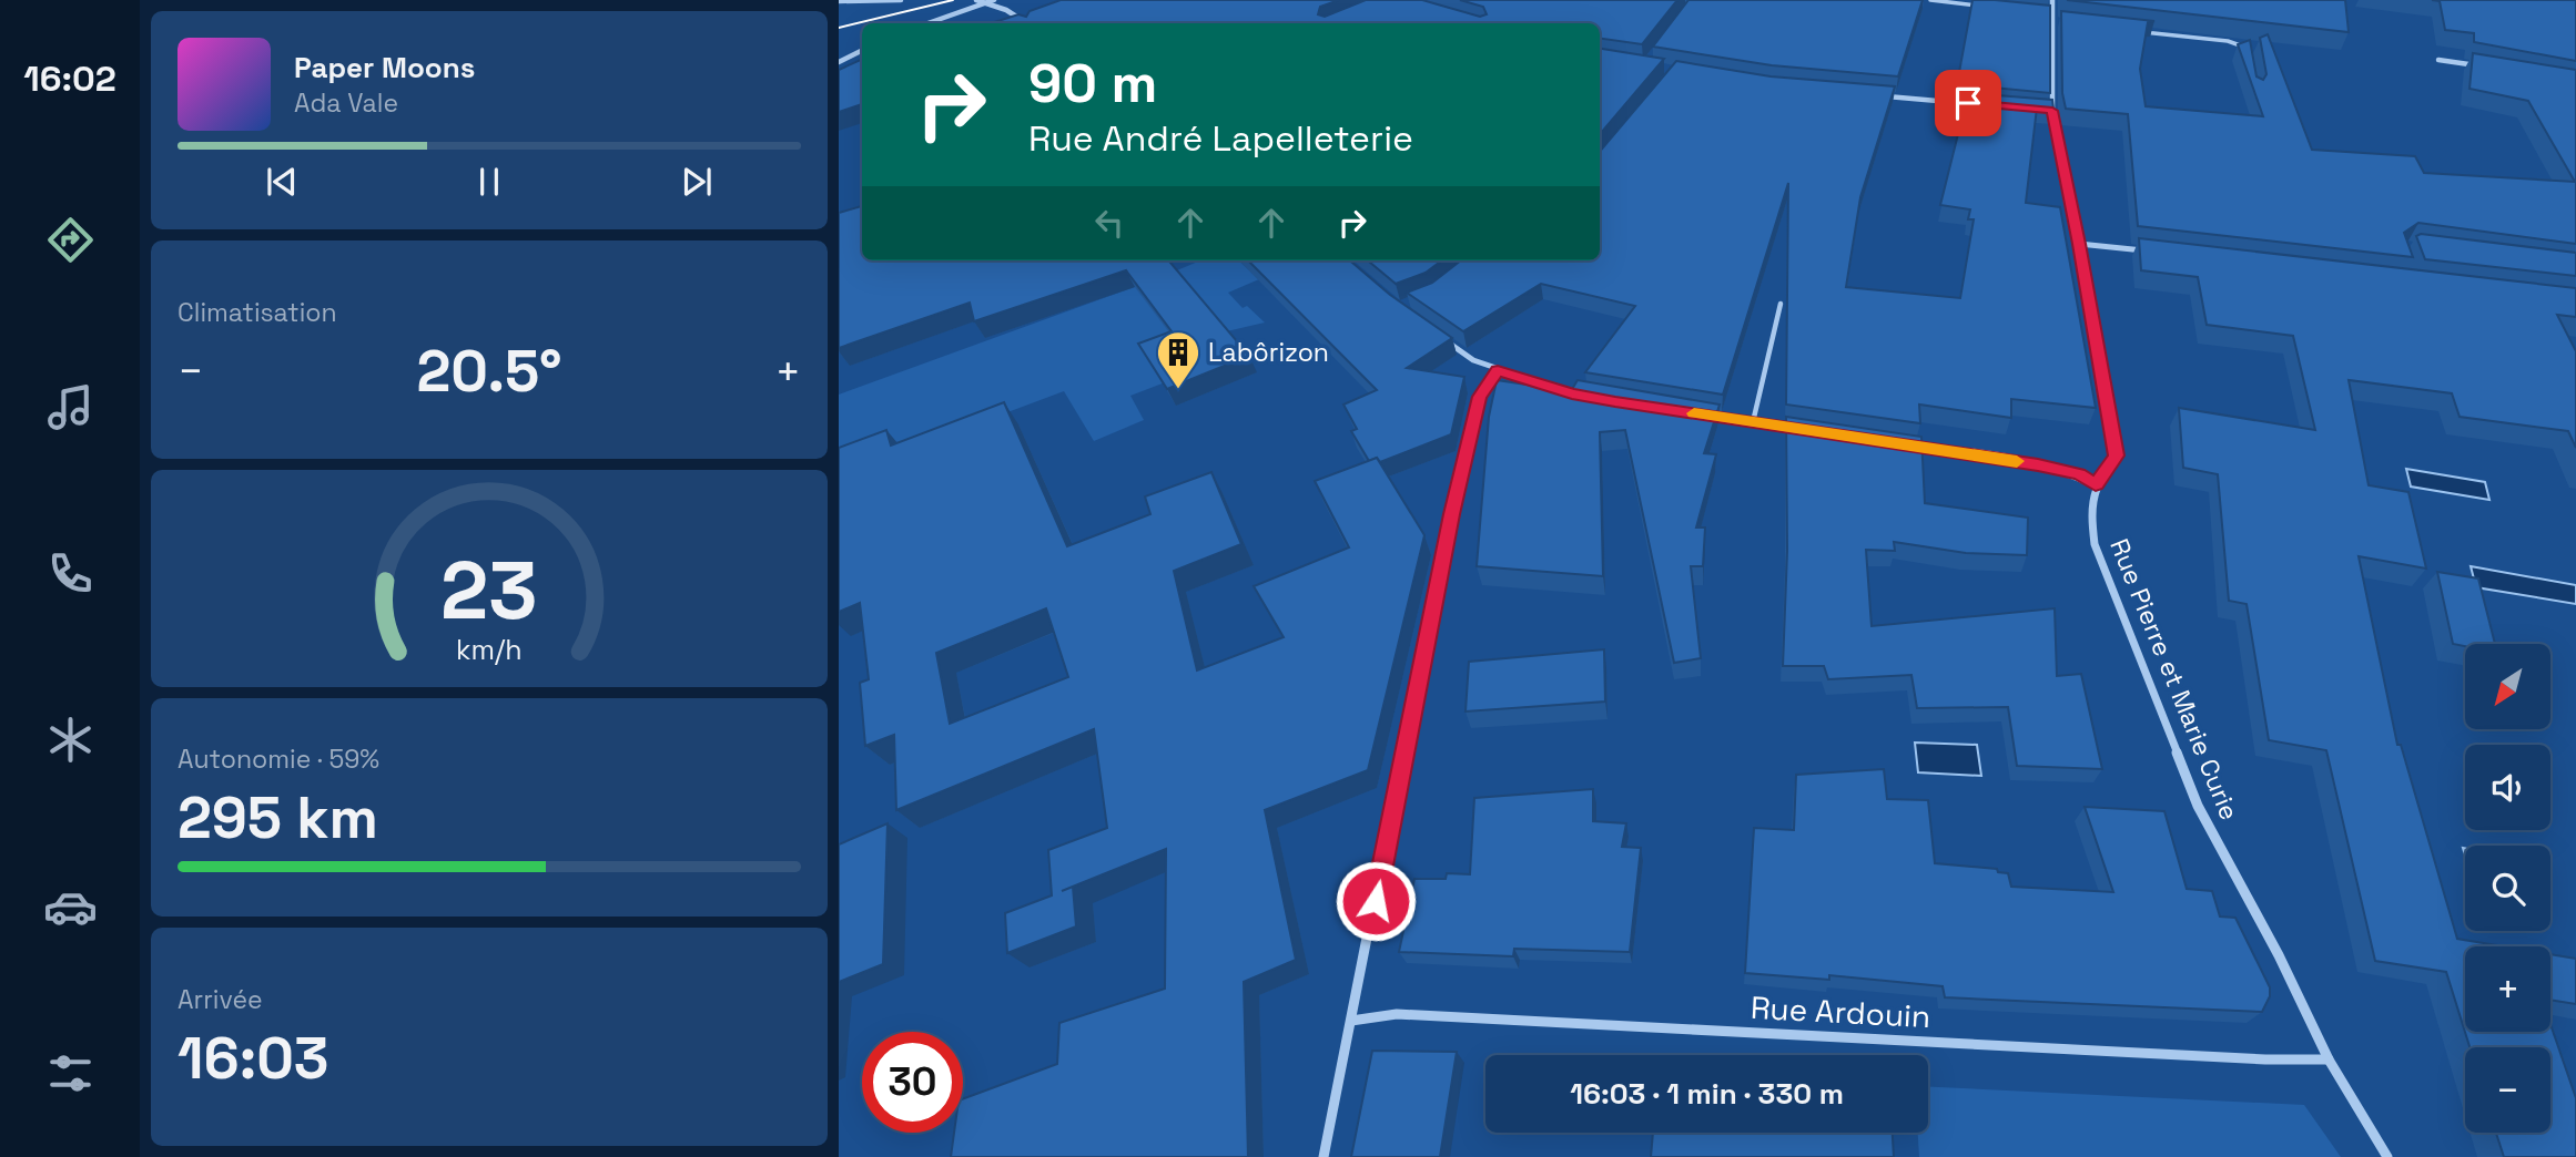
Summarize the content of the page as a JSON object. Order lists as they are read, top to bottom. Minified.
{"streets":{"street":["Rue Pierre et Marie Curie","Rue Ardouin"]},"crossings":[["Rue Pierre et Marie Curie","Rue Ardouin"]],"places":{"building":["Labôrizon"]},"north":"bottom left","page":{"tabs":"16:02","turn":["90 m","Rue André Lapelleterie"],"song":["Paper Moons","Ada Vale"],"tile":["Climatisation",["Autonomie · 59%","295 km"],["Arrivée","16:03"]],"heat":["−","20.5°","+"],"map_buttons":["+","−"],"limit":"30","trip":"16:03 · 1 min · 330 m","gauge":["23","km/h"]}}
